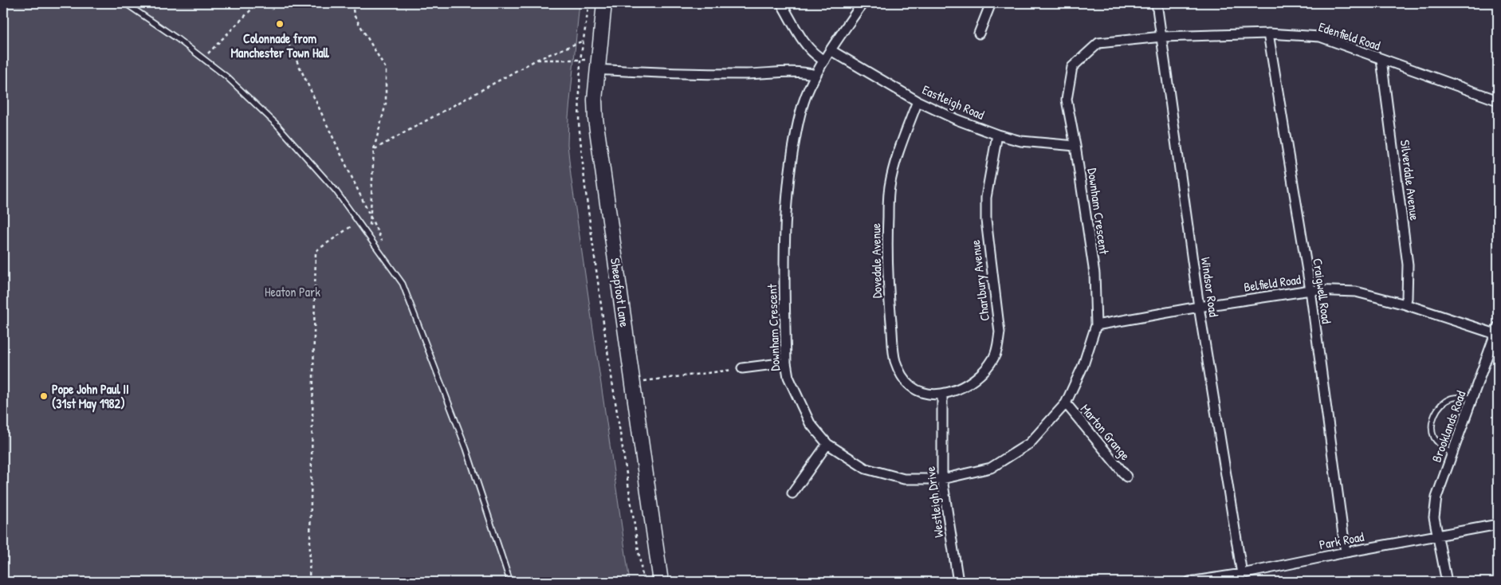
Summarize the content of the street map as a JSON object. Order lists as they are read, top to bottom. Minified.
{"streets":{"main road":["Sheepfoot Lane"],"street":["Edenfield Road","Eastleigh Road","Silverdale Avenue","Downham Crescent","Dovedale Avenue","Charlbury Avenue","Belfield Road","Windsor Road","Craigwell Road","Brooklands Road","Marton Grange","Westleigh Drive","Park Road"]},"crossings":[["Edenfield Road","Silverdale Avenue"],["Edenfield Road","Downham Crescent"],["Edenfield Road","Windsor Road"],["Edenfield Road","Craigwell Road"],["Eastleigh Road","Downham Crescent"],["Eastleigh Road","Dovedale Avenue"],["Eastleigh Road","Charlbury Avenue"],["Silverdale Avenue","Belfield Road"],["Downham Crescent","Belfield Road"],["Downham Crescent","Windsor Road"],["Downham Crescent","Marton Grange"],["Downham Crescent","Westleigh Drive"],["Dovedale Avenue","Charlbury Avenue"],["Dovedale Avenue","Westleigh Drive"],["Charlbury Avenue","Westleigh Drive"],["Belfield Road","Windsor Road"],["Belfield Road","Craigwell Road"],["Belfield Road","Brooklands Road"],["Windsor Road","Park Road"],["Craigwell Road","Park Road"],["Brooklands Road","Park Road"]],"parks":["Heaton Park"],"places":["Colonnade from Manchester Town Hall","Pope John Paul II (31st May 1982)"]}
